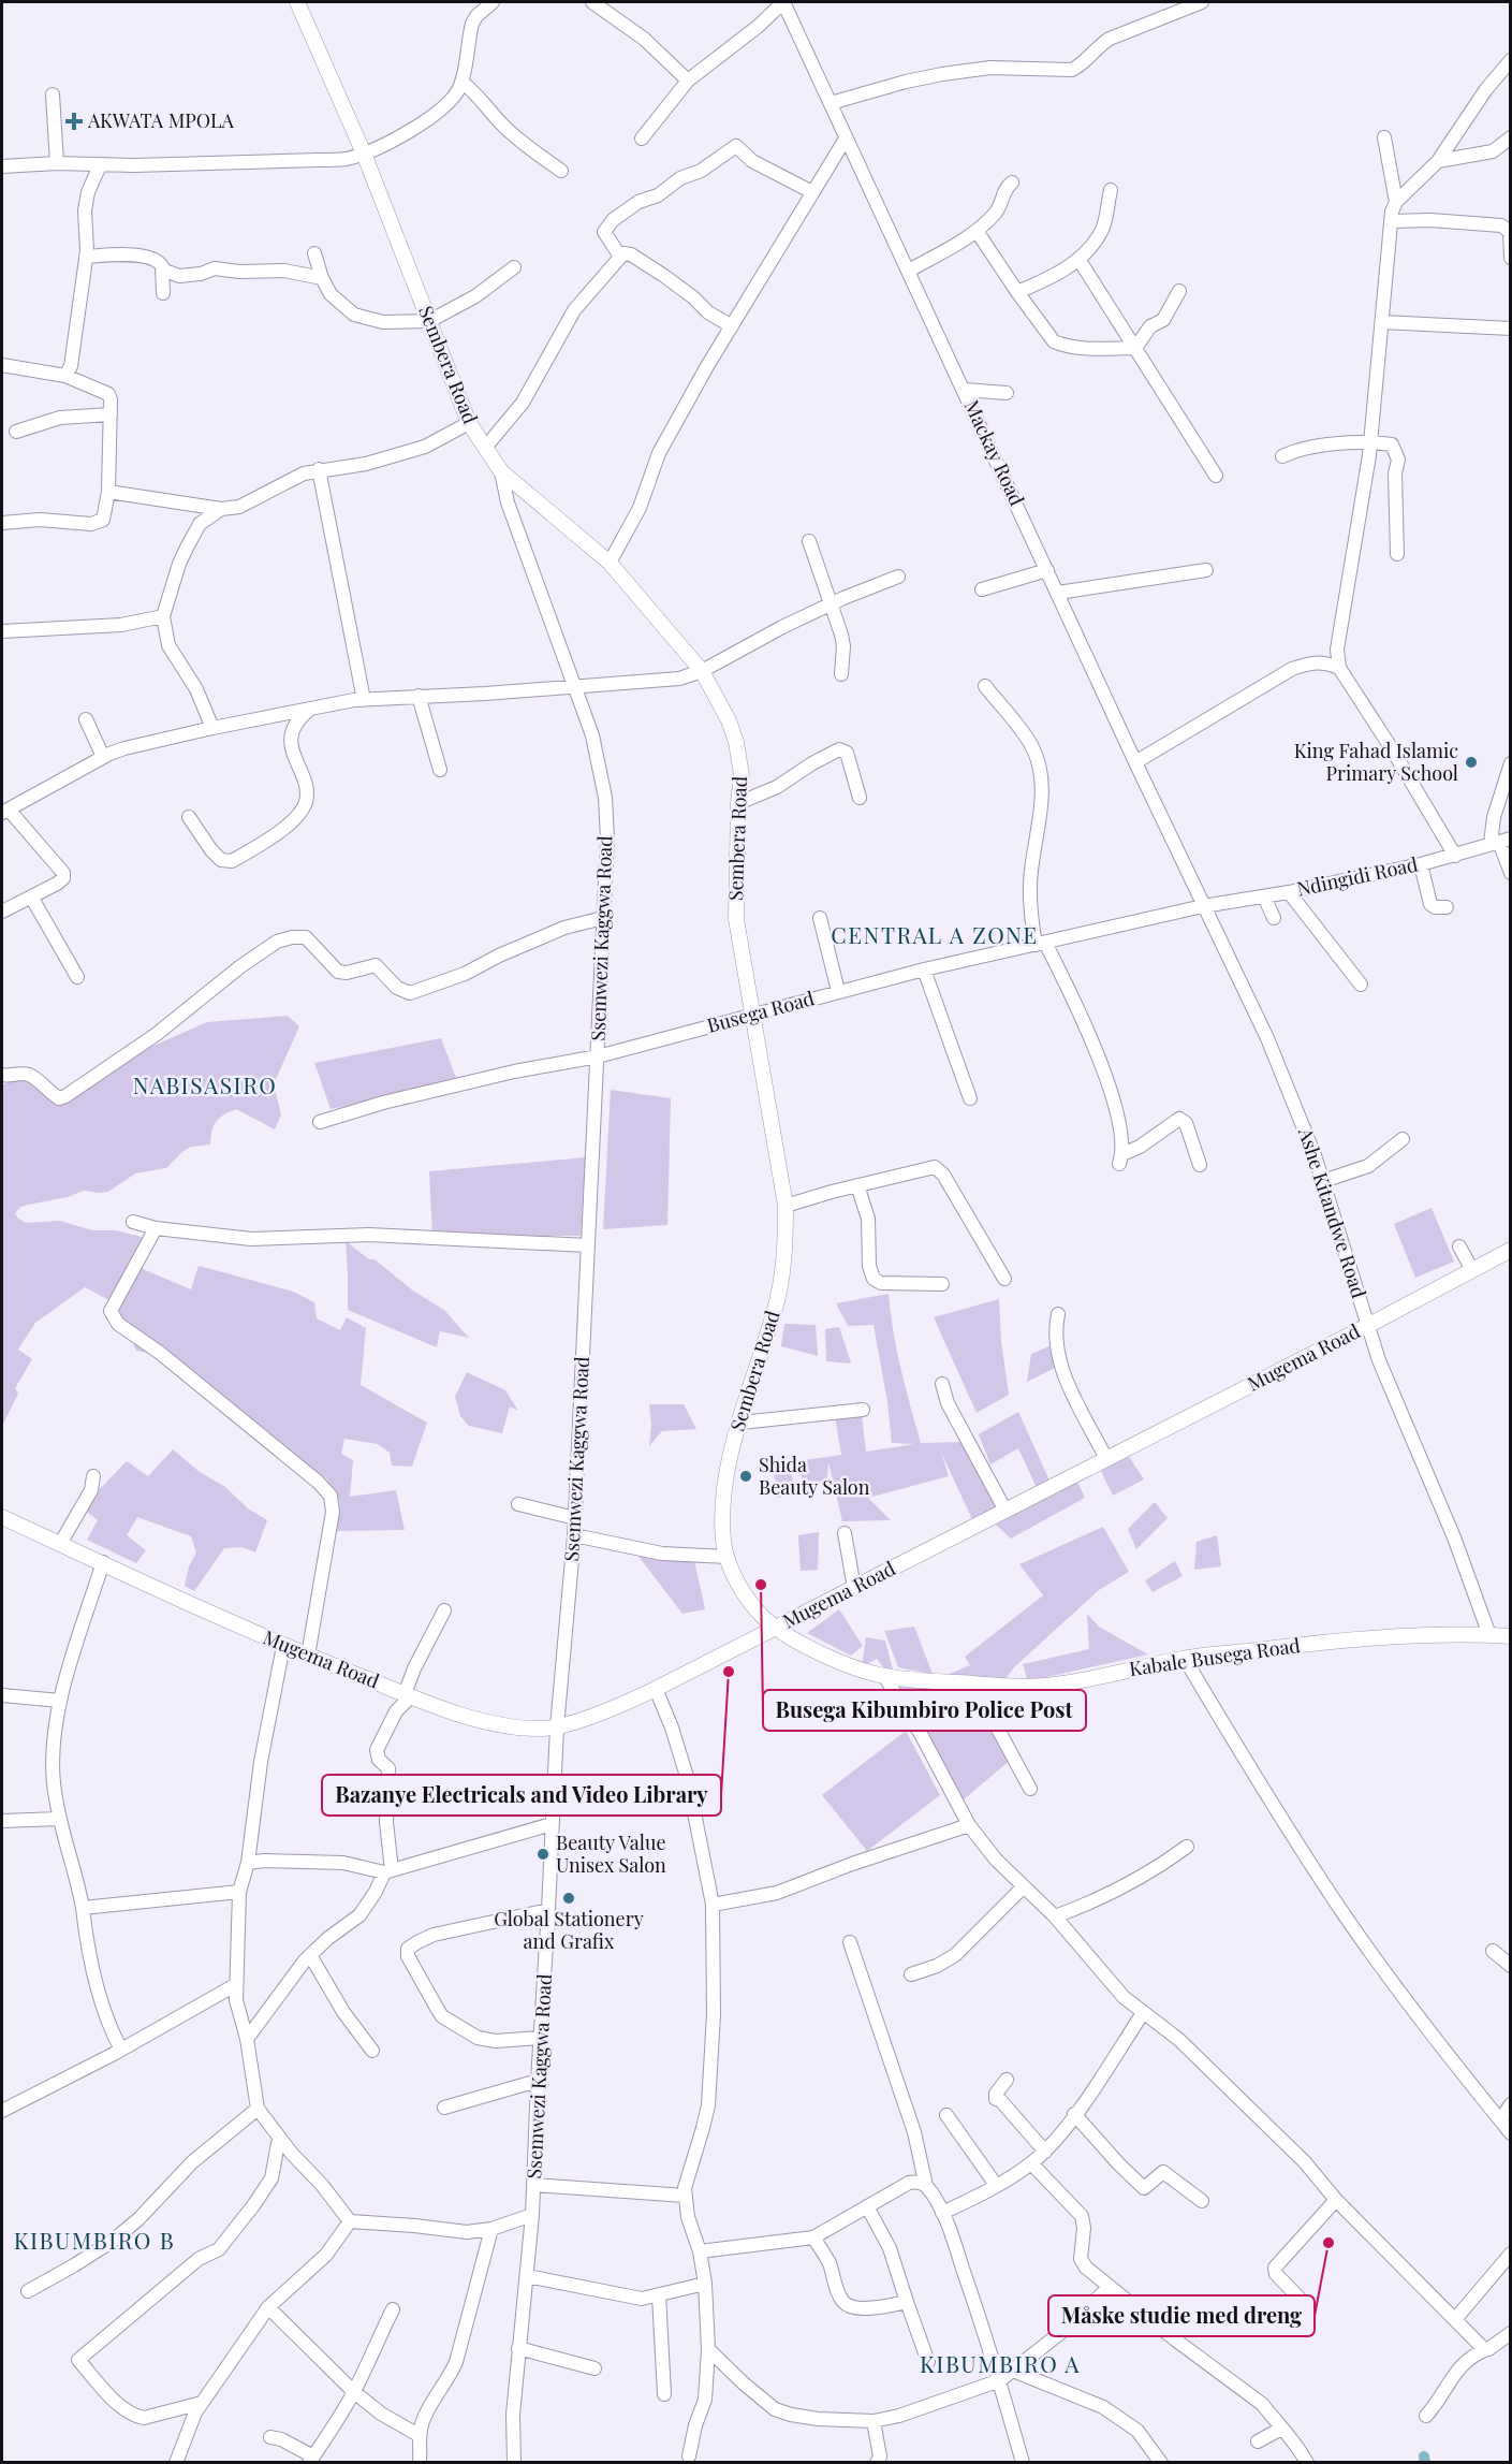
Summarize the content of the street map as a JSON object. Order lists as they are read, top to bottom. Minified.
{"streets":{"street":["Sembera Road","Mackay Road","Ndingidi Road","Ssemwezi Kaggwa Road","Busega Road","Ashe Kitandwe Road","Mugema Road","Kabale Busega Road"]},"crossings":[["Sembera Road","Ssemwezi Kaggwa Road"],["Sembera Road","Busega Road"],["Sembera Road","Mugema Road"],["Sembera Road","Kabale Busega Road"],["Mackay Road","Ndingidi Road"],["Mackay Road","Busega Road"],["Mackay Road","Ashe Kitandwe Road"],["Ndingidi Road","Busega Road"],["Ndingidi Road","Ashe Kitandwe Road"],["Ssemwezi Kaggwa Road","Busega Road"],["Ssemwezi Kaggwa Road","Mugema Road"],["Busega Road","Ashe Kitandwe Road"],["Ashe Kitandwe Road","Mugema Road"],["Ashe Kitandwe Road","Kabale Busega Road"],["Mugema Road","Kabale Busega Road"]],"districts":["CENTRAL A ZONE","NABISASIRO","KIBUMBIRO B","KIBUMBIRO A"],"places":{"health":["AKWATA MPOLA"],"other":["King Fahad Islamic Primary School","Shida Beauty Salon","Busega Kibumbiro Police Post","Bazanye Electricals and Video Library","Beauty Value Unisex Salon","Global Stationery and Grafix","Måske studie med dreng"]}}
